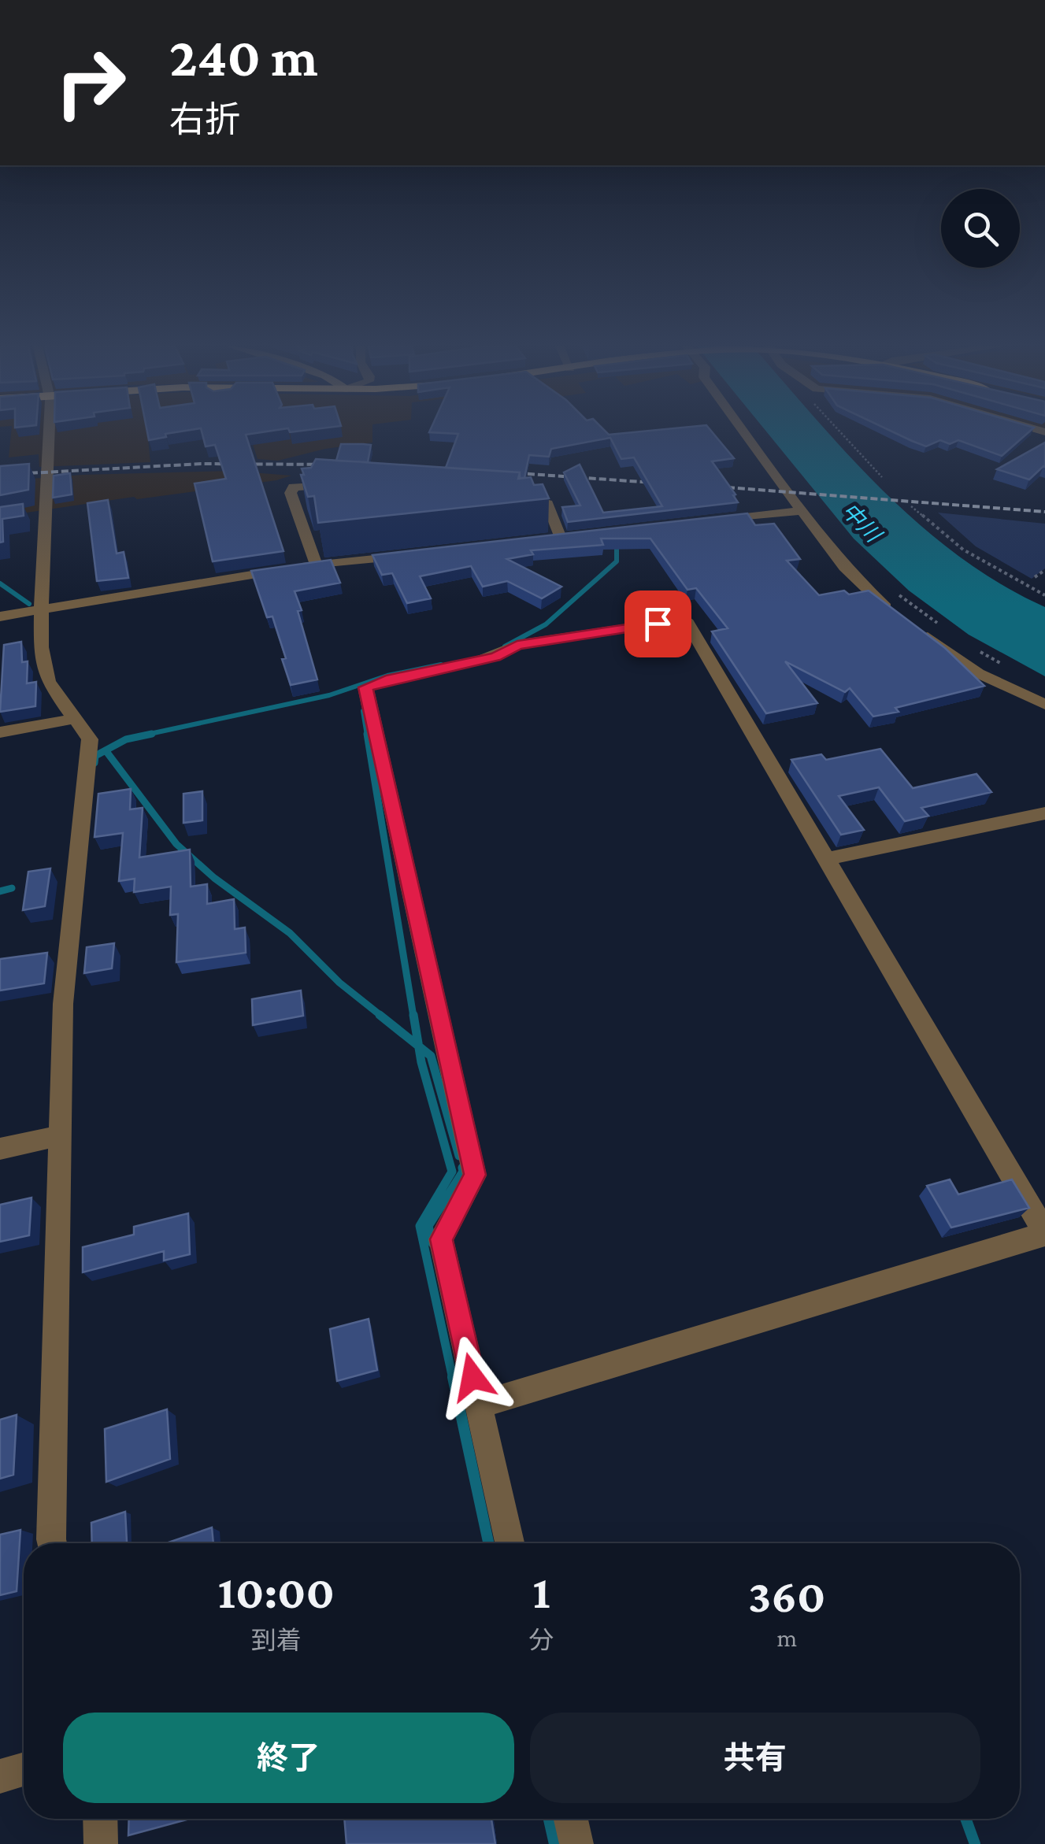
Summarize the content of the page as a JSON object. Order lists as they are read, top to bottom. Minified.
{"water":["中川"],"page":{"turn":["240 m","右折"],"eta":["10:00","到着","1","分","360","m"],"buttons":["終了","共有"]}}
